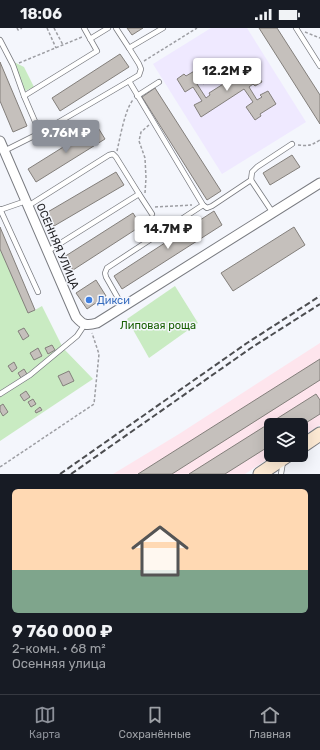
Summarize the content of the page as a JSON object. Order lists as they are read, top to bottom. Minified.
{"streets":{"street":["ОСЕННЯЯ УЛИЦА"]},"parks":["Липовая роща"],"places":["Дикси"],"page":{"status":"18:06","price":["12.2M ₽","9.76M ₽","14.7M ₽"],"list":[{"name":"9 760 000 ₽","note":"2-комн. · 68 m² · Осенняя улица"}],"tabs":["Карта","Сохранённые","Главная"]}}
